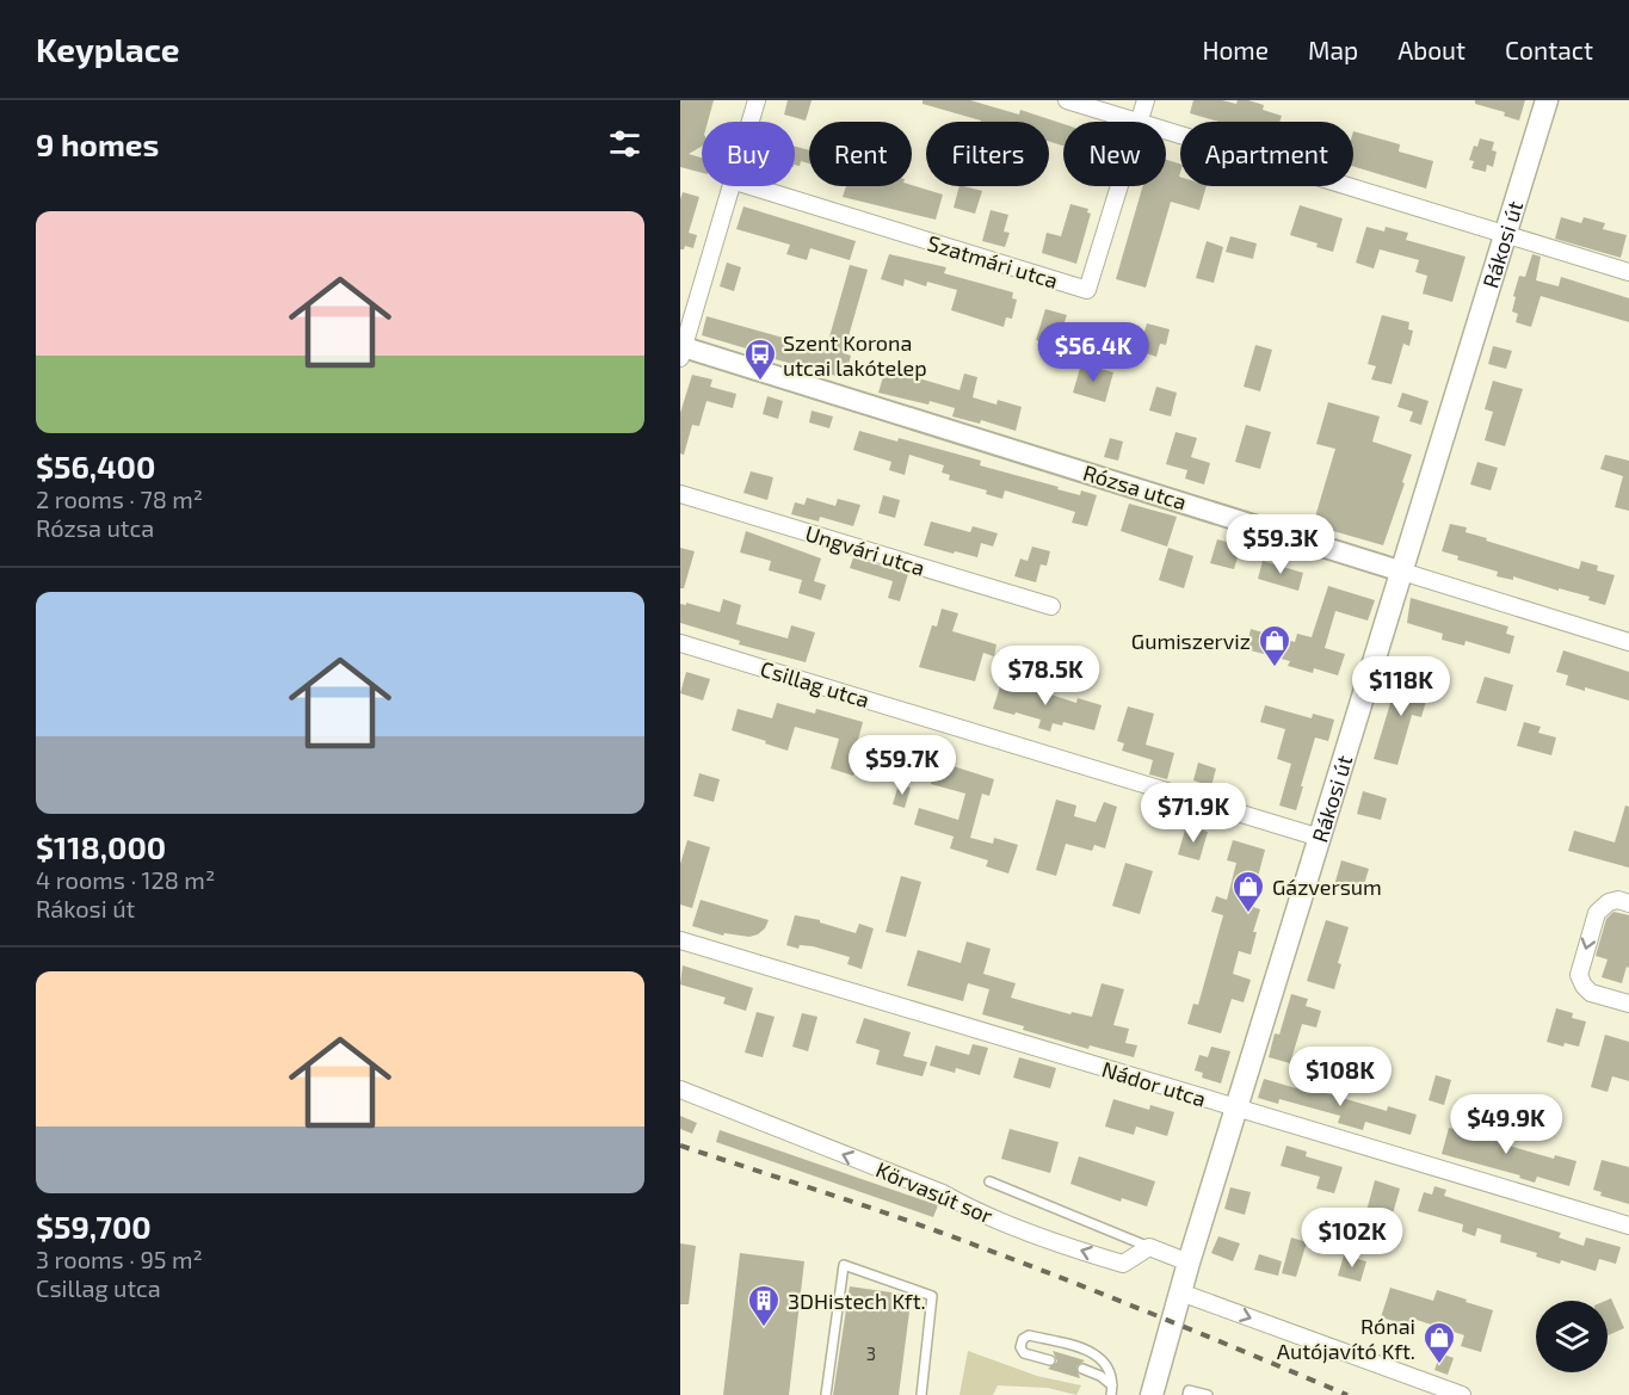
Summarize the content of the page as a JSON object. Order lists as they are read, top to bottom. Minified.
{"streets":{"main road":["Rákosi út"],"street":["Szatmári utca","Rózsa utca","Ungvári utca","Csillag utca","Nádor utca","Körvasút sor"]},"crossings":[["Rákosi út","Rózsa utca"],["Rákosi út","Csillag utca"],["Rákosi út","Nádor utca"]],"one_way":["Körvasút sor"],"places":{"bus stop":["Szent Korona utcai lakótelep"],"shop":["Gumiszerviz","Gázversum","Rónai Autójavító Kft."],"building":["3DHistech Kft."]},"house_numbers":["3"],"page":{"header":"Keyplace","nav":["Home","Map","About","Contact"],"heading":"9 homes","chip":["Buy","Rent","Filters","New","Apartment"],"list":[{"name":"$56,400","note":"2 rooms · 78 m² · Rózsa utca"},{"name":"$118,000","note":"4 rooms · 128 m² · Rákosi út"},{"name":"$59,700","note":"3 rooms · 95 m² · Csillag utca"}],"price":["$56.4K","$59.3K","$78.5K","$118K","$59.7K","$71.9K","$108K","$49.9K","$102K"]}}
